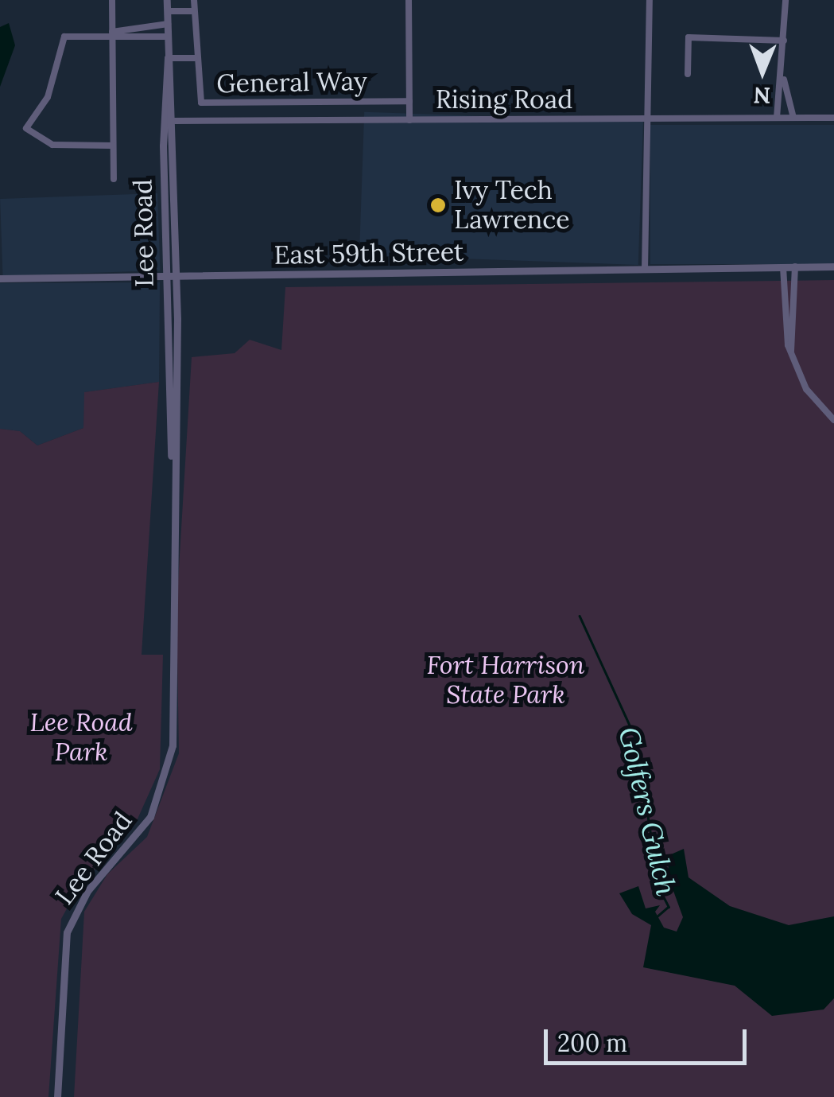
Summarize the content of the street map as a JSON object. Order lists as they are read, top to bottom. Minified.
{"streets":{"street":["General Way","Rising Road","Lee Road","East 59th Street"]},"crossings":[["General Way","Lee Road"],["Rising Road","Lee Road"],["Lee Road","East 59th Street"]],"water":["Golfers Gulch"],"parks":["Fort Harrison State Park","Lee Road Park"],"places":["Ivy Tech Lawrence"],"scale_bar":"200 m","north":"bottom"}
